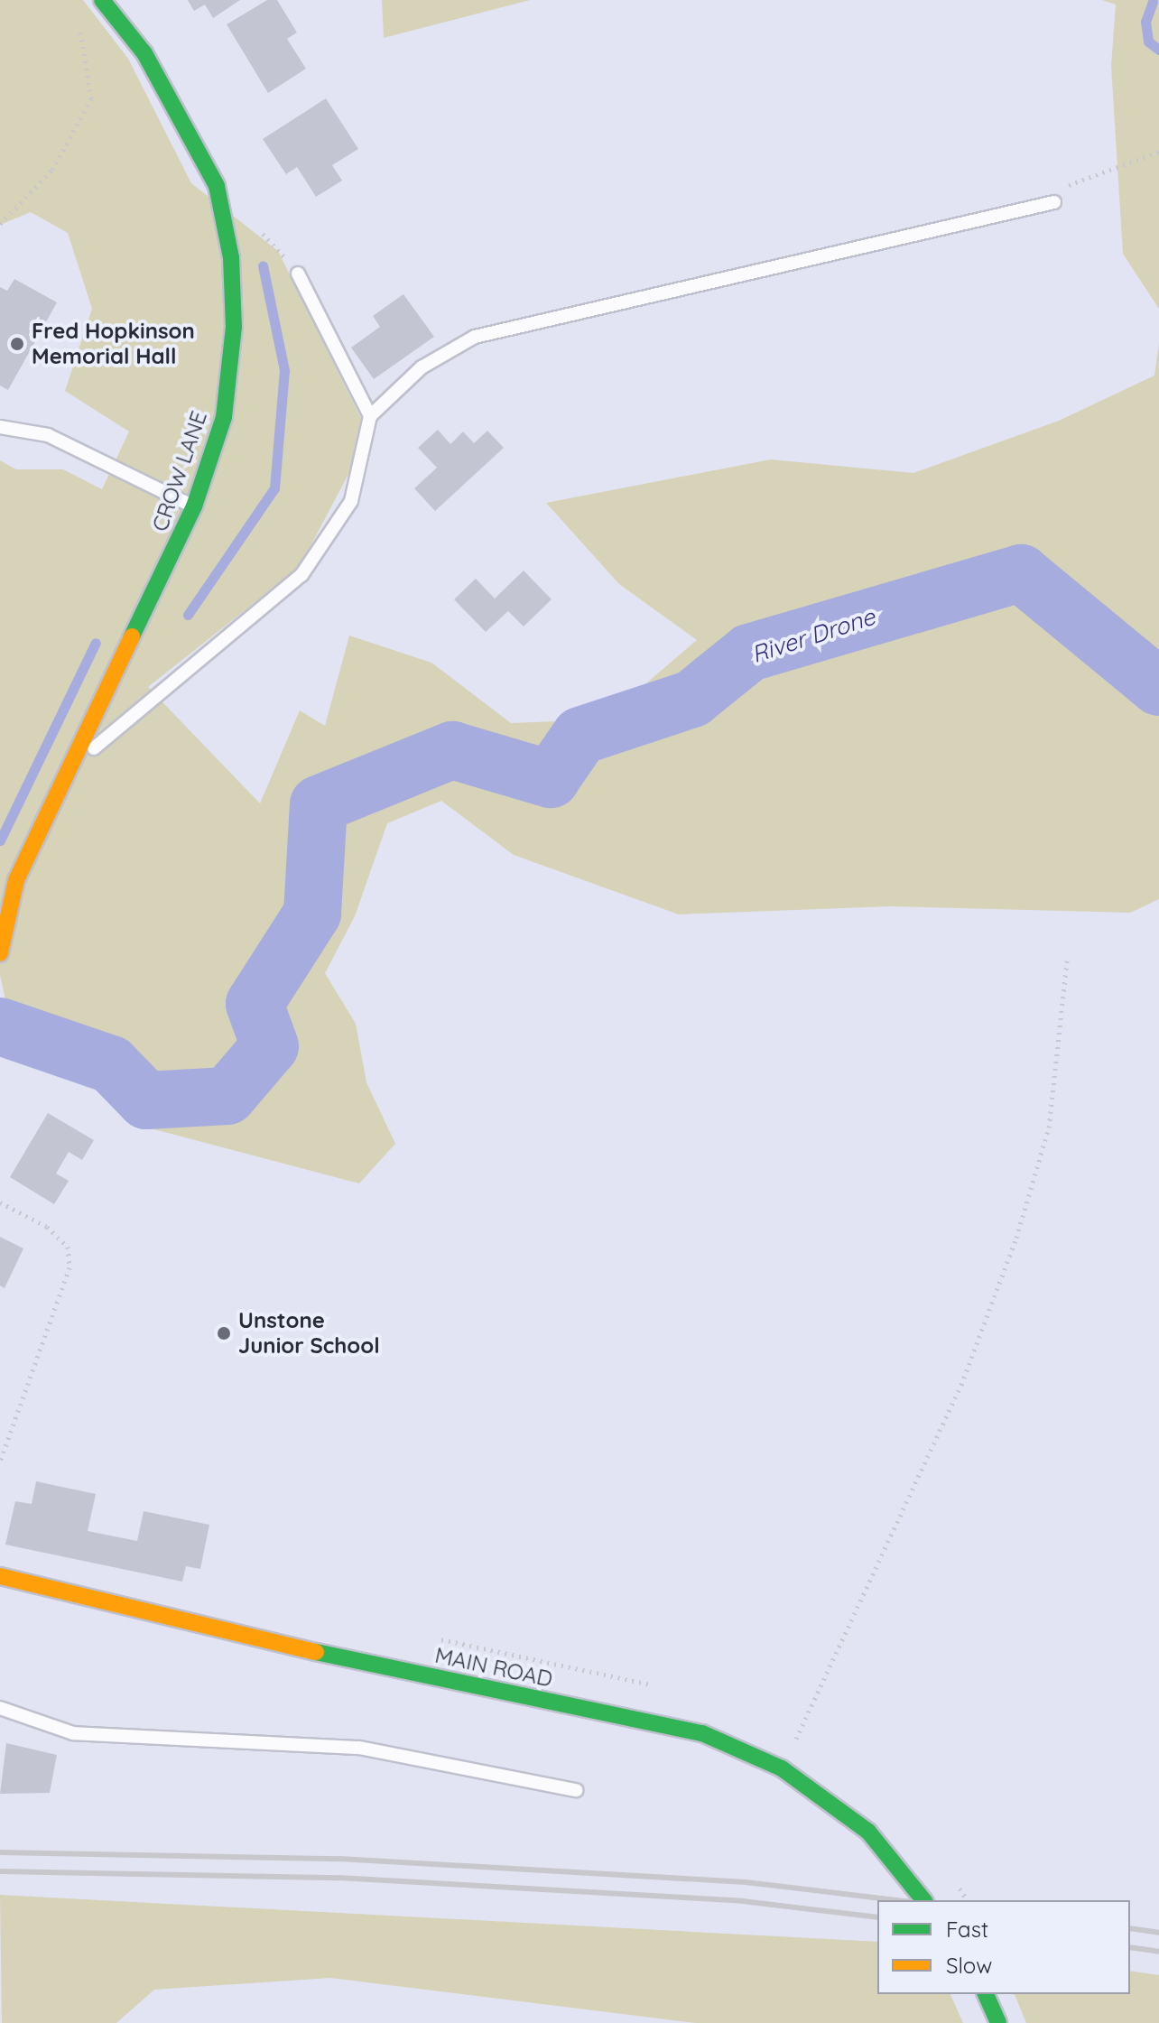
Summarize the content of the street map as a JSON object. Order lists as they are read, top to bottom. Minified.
{"streets":{"main road":["CROW LANE","MAIN ROAD"]},"water":["River Drone"],"places":["Fred Hopkinson Memorial Hall","Unstone Junior School"],"legend":["Fast","Slow"]}
